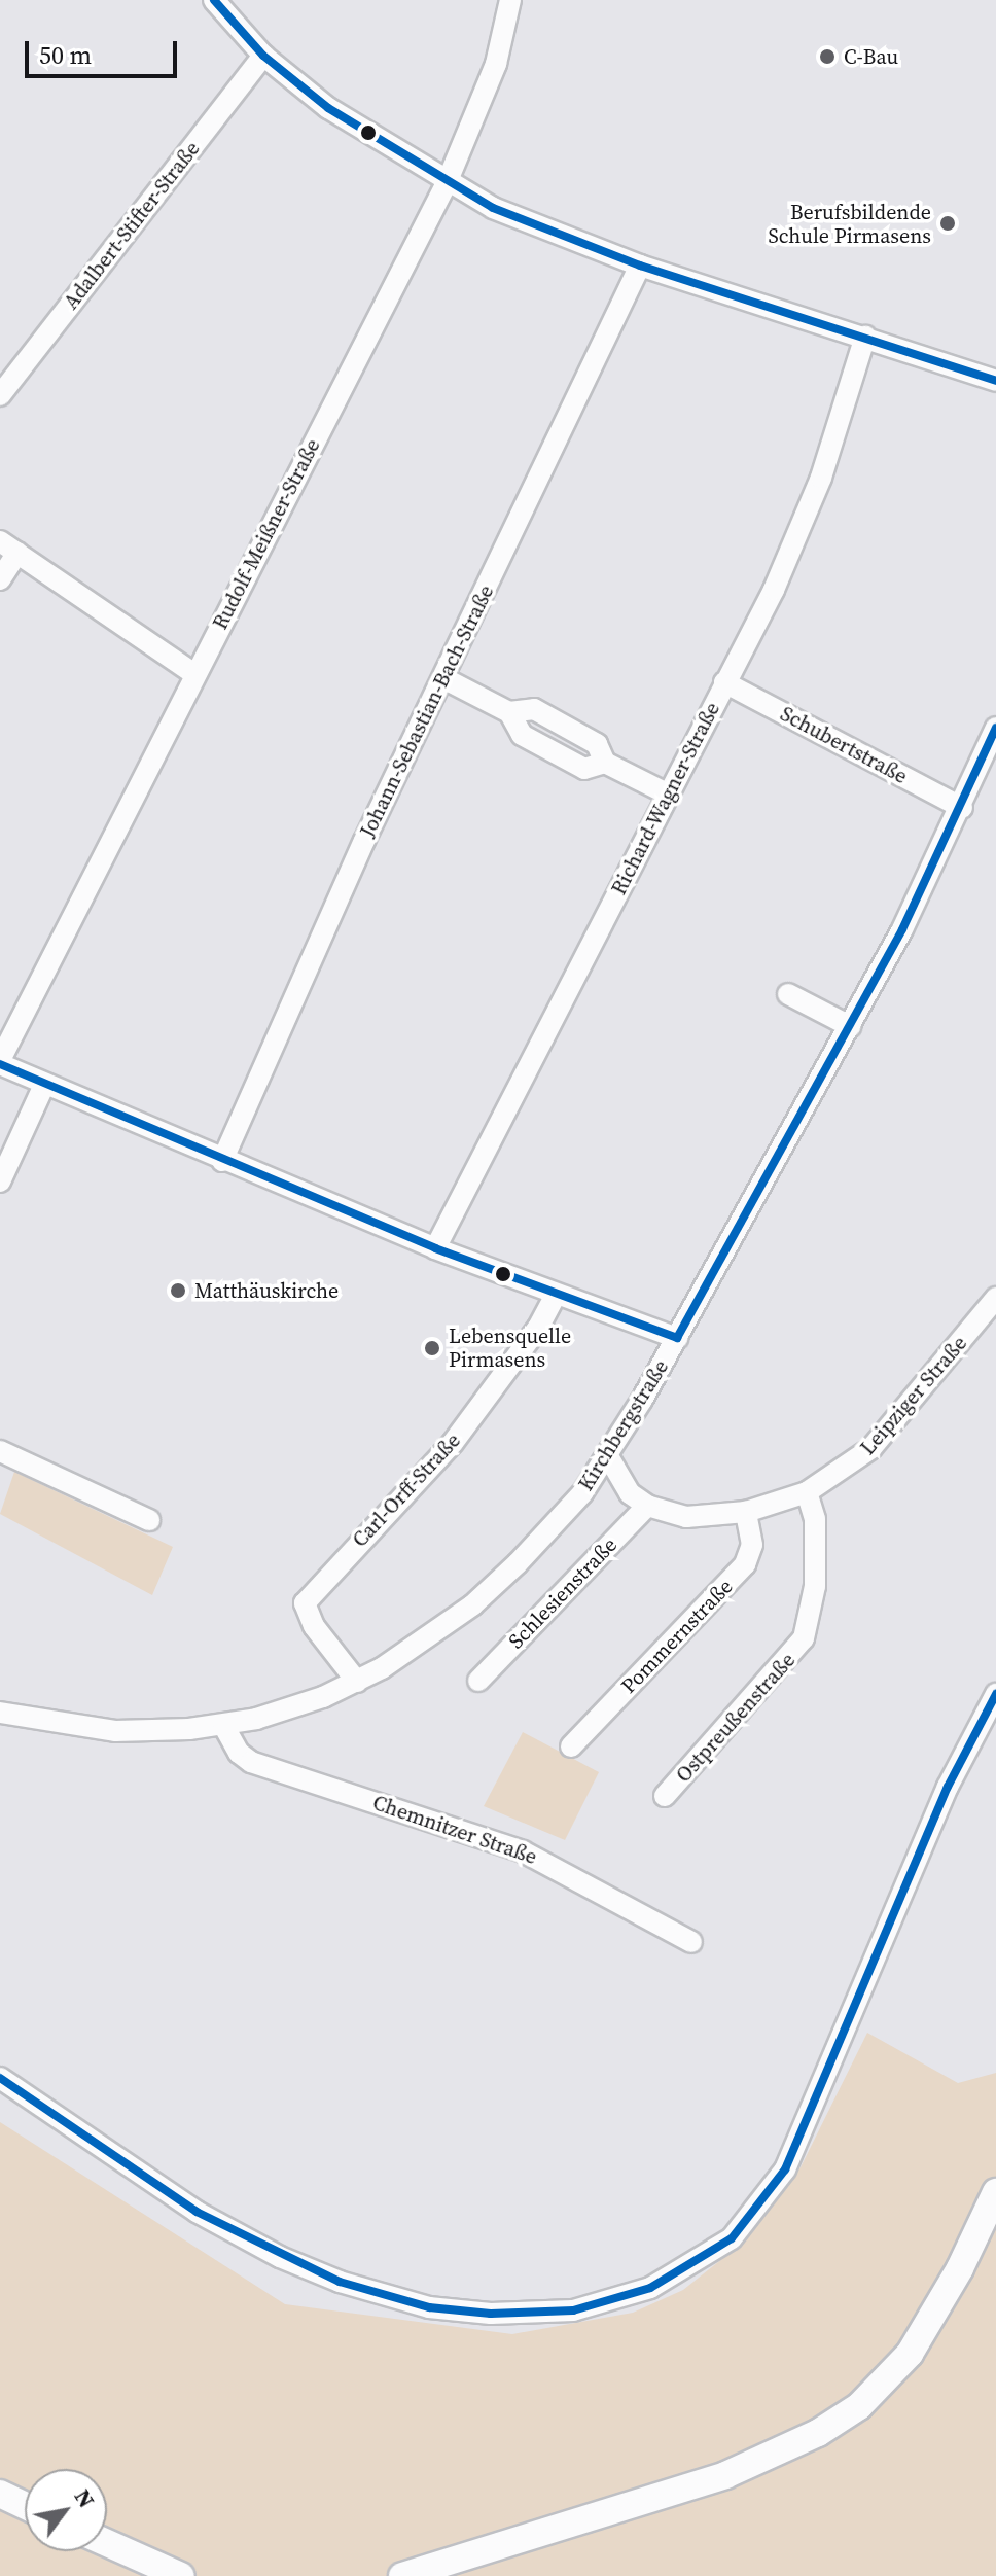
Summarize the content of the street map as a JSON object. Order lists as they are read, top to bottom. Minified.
{"streets":{"street":["Adalbert-Stifter-Straße","Rudolf-Meißner-Straße","Johann-Sebastian-Bach-Straße","Schubertstraße","Richard-Wagner-Straße","Leipziger Straße","Kirchbergstraße","Carl-Orff-Straße","Schlesienstraße","Pommernstraße","Ostpreußenstraße","Chemnitzer Straße"]},"crossings":[["Schubertstraße","Richard-Wagner-Straße"],["Schubertstraße","Kirchbergstraße"],["Leipziger Straße","Schlesienstraße"],["Leipziger Straße","Pommernstraße"],["Leipziger Straße","Ostpreußenstraße"],["Kirchbergstraße","Carl-Orff-Straße"],["Kirchbergstraße","Chemnitzer Straße"]],"places":["C-Bau","Berufsbildende Schule Pirmasens","Matthäuskirche","Lebensquelle Pirmasens"],"scale_bar":"50 m","north":"top right"}
